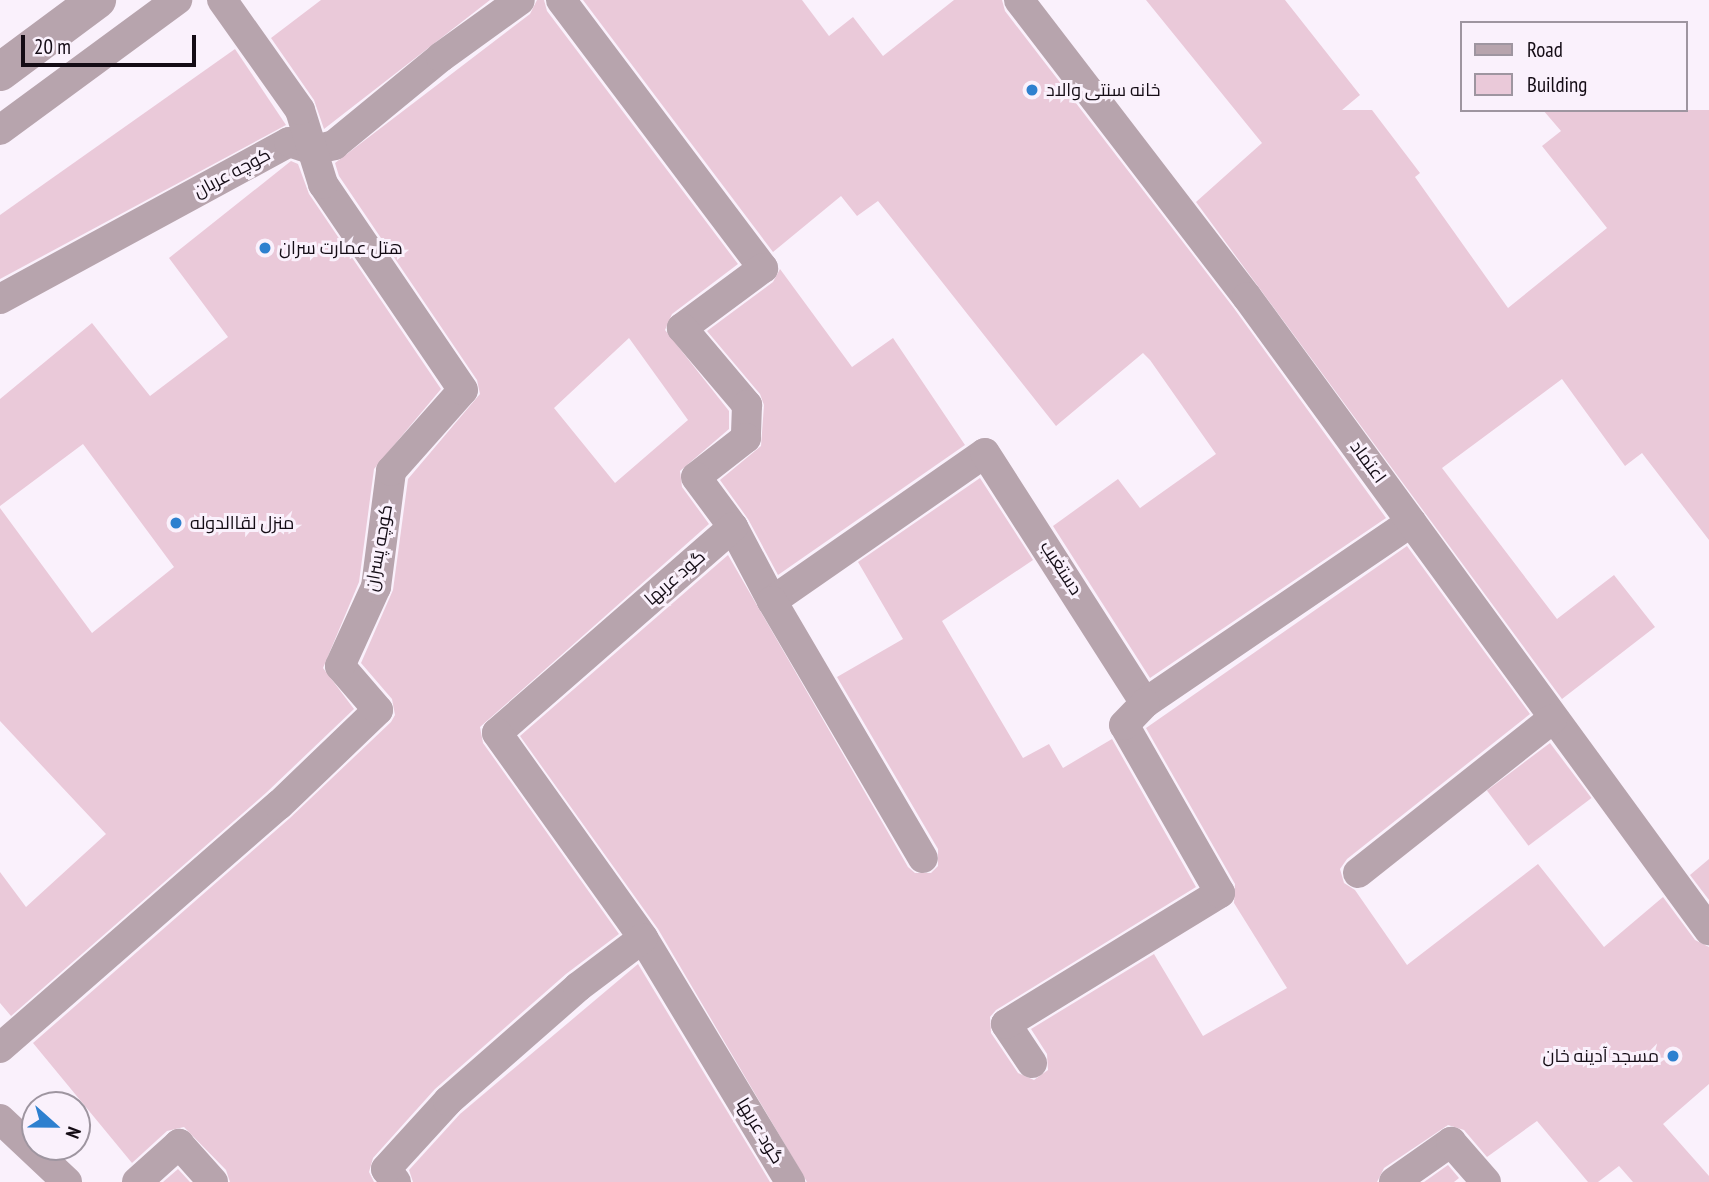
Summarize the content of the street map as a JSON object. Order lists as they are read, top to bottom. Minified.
{"streets":{"lane":["کوچه عربان","اعتماد","کوچه پسران","دستغیب","گود عربها"]},"crossings":[["کوچه عربان","کوچه پسران"]],"places":["خانه سنتی والاد","هتل عمارت سران","منزل لقاالدوله","مسجد آدینه خان"],"legend":["Road","Building"],"scale_bar":"20 m","north":"right"}
